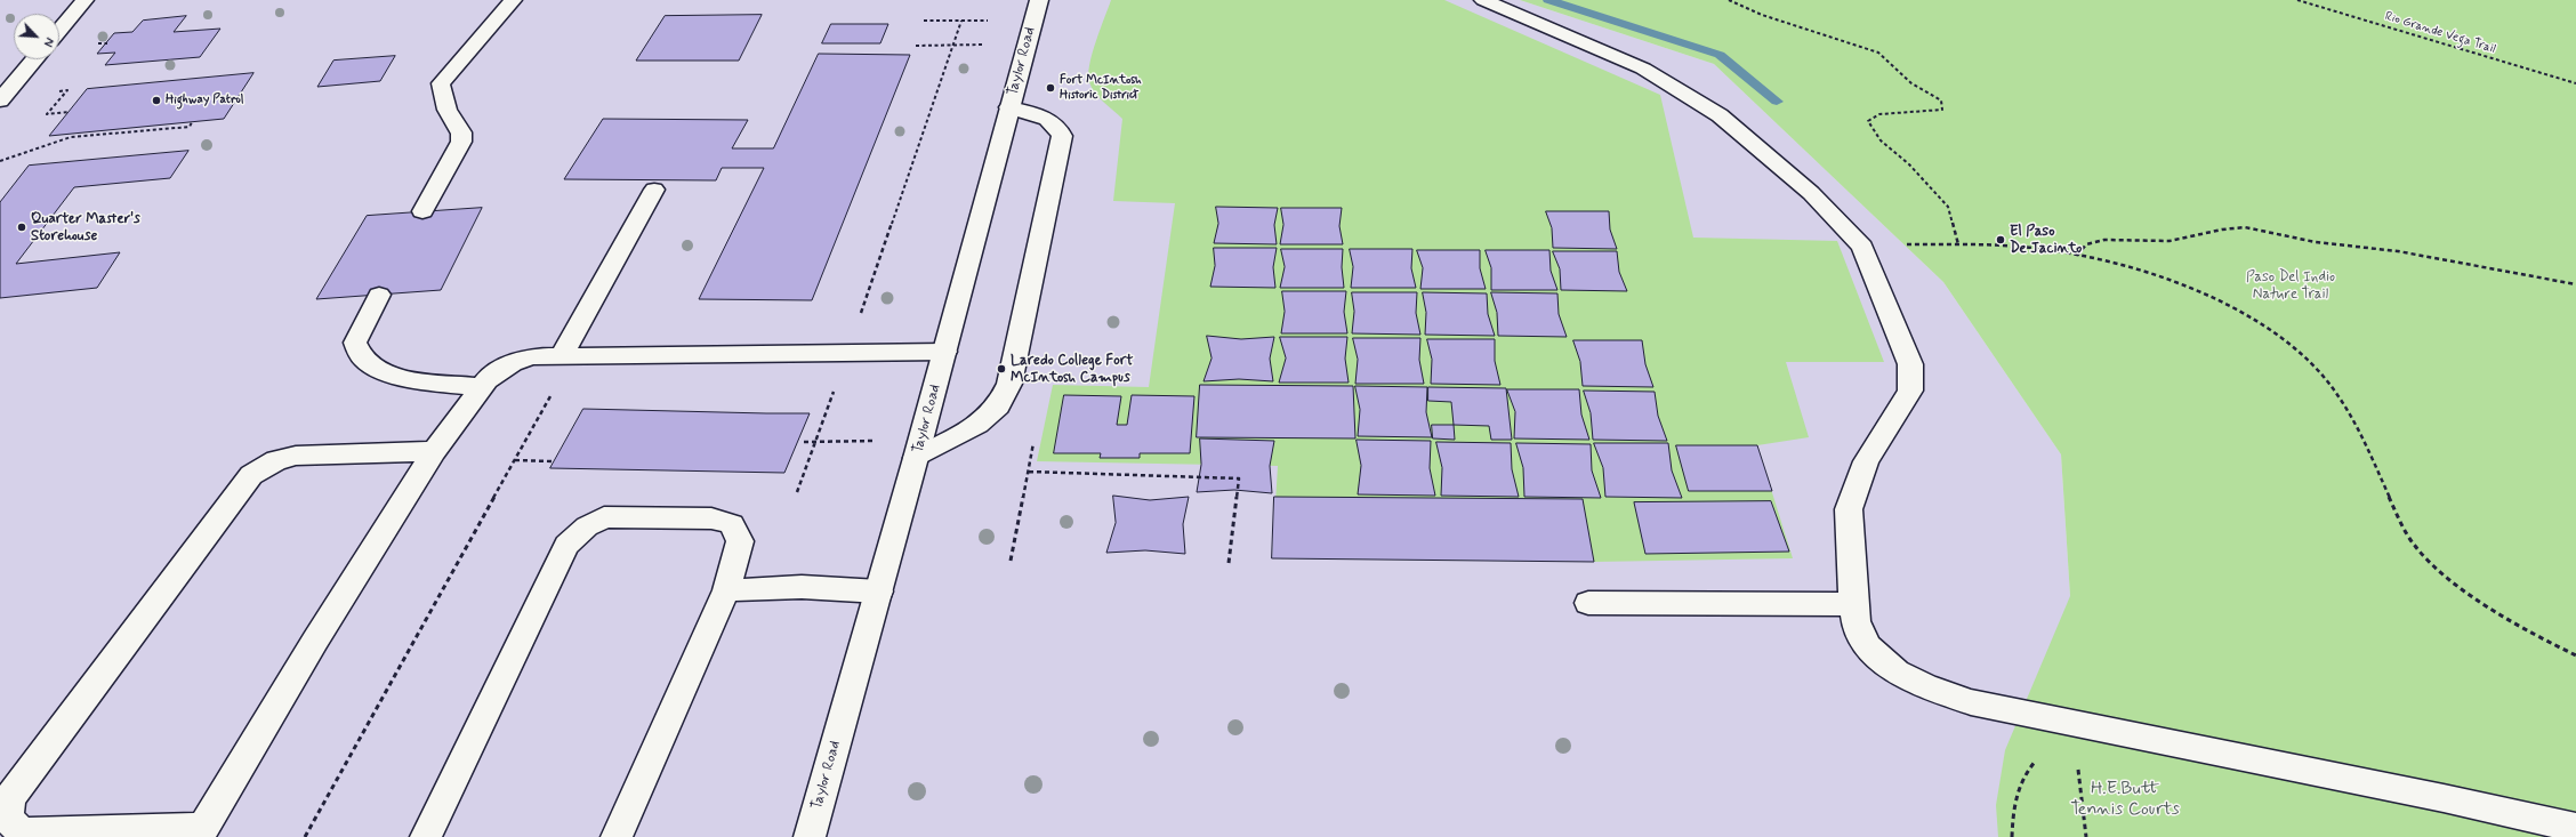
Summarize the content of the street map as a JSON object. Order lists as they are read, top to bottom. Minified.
{"streets":{"street":["Taylor Road"],"path":["Rio Grande Vega Trail"]},"parks":["Paso Del Indio Nature Trail","H.E.Butt Tennis Courts"],"places":["Fort McIntosh Historic District","Highway Patrol","Quarter Master's Storehouse","El Paso De Jacinto","Laredo College Fort McIntosh Campus"],"north":"bottom right"}
